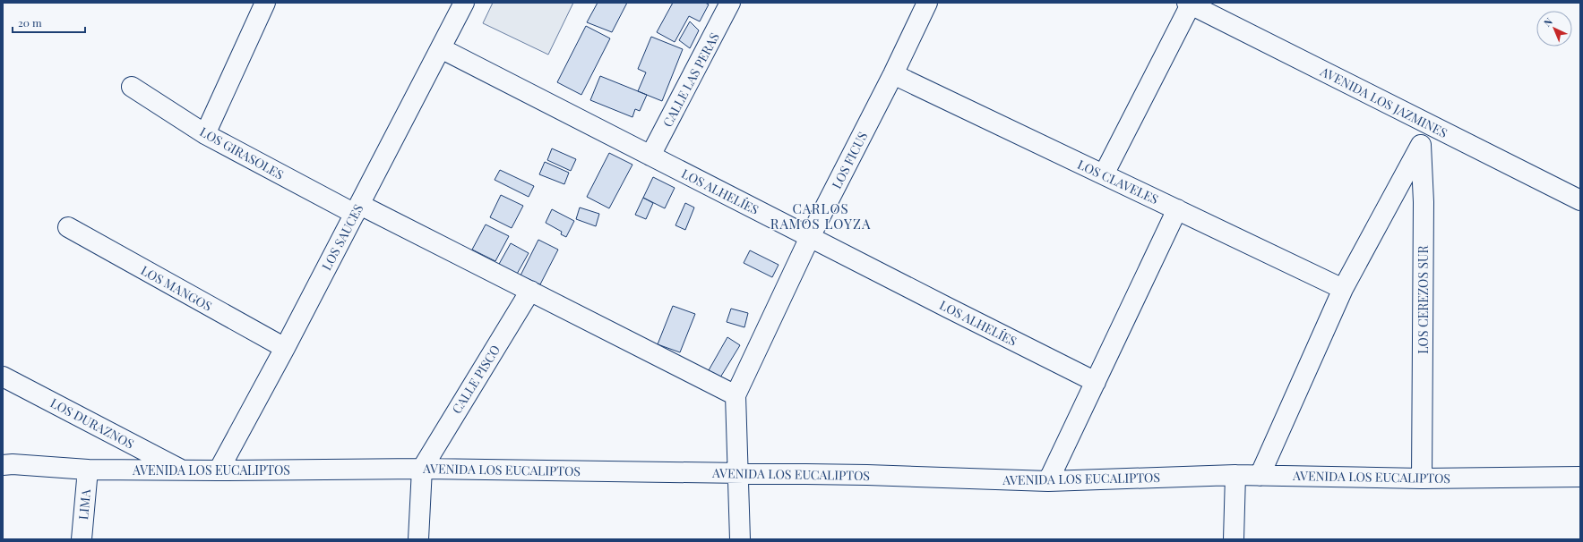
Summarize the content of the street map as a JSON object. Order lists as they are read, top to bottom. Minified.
{"streets":{"street":["CALLE LAS PERAS","AVENIDA LOS JAZMINES","LOS GIRASOLES","LOS FICUS","LOS CLAVELES","LOS ALHELÍES","LOS SAUCES","LOS MANGOS","LOS CEREZOS SUR","CALLE PISCO","LOS DURAZNOS","AVENIDA LOS EUCALIPTOS","LIMA"]},"crossings":[["CALLE LAS PERAS","LOS ALHELÍES"],["AVENIDA LOS JAZMINES","LOS CEREZOS SUR"],["LOS GIRASOLES","LOS FICUS"],["LOS GIRASOLES","LOS SAUCES"],["LOS GIRASOLES","CALLE PISCO"],["LOS FICUS","LOS CLAVELES"],["LOS FICUS","LOS ALHELÍES"],["LOS ALHELÍES","LOS SAUCES"],["LOS SAUCES","LOS MANGOS"],["LOS SAUCES","AVENIDA LOS EUCALIPTOS"],["LOS CEREZOS SUR","AVENIDA LOS EUCALIPTOS"],["CALLE PISCO","AVENIDA LOS EUCALIPTOS"],["LOS DURAZNOS","AVENIDA LOS EUCALIPTOS"],["AVENIDA LOS EUCALIPTOS","LIMA"]],"districts":["CARLOS RAMOS LOYZA"],"scale_bar":"20 m","north":"top left"}
